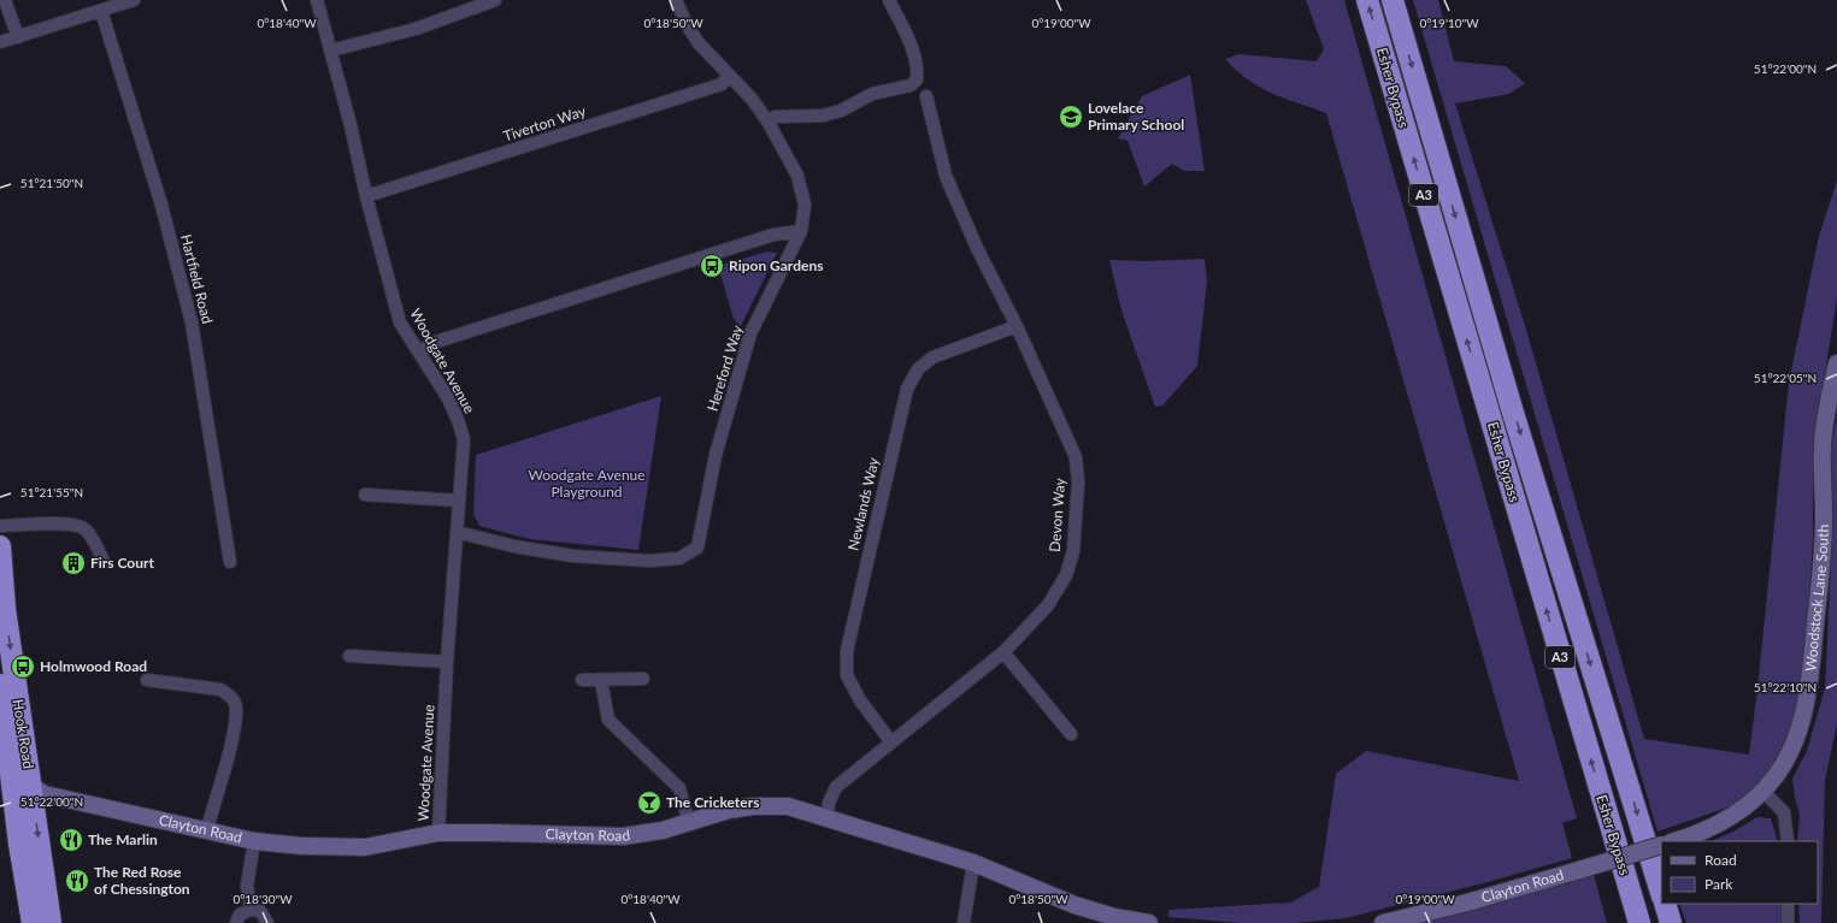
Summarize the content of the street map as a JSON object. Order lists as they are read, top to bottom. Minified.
{"streets":{"highway":["Esher Bypass","A3","Hook Road"],"street":["Tiverton Way","Hartfield Road","Woodgate Avenue","Hereford Way","Newlands Way","Devon Way","Woodstock Lane South","Clayton Road"]},"crossings":[["Tiverton Way","Woodgate Avenue"],["Tiverton Way","Hereford Way"],["Woodgate Avenue","Hereford Way"],["Woodgate Avenue","Clayton Road"],["Newlands Way","Devon Way"],["Devon Way","Clayton Road"],["Hook Road","Clayton Road"]],"parks":["Woodgate Avenue Playground"],"places":{"school or university":["Lovelace Primary School"],"bus stop":["Ripon Gardens","Holmwood Road"],"building":["Firs Court"],"bar":["The Cricketers"],"restaurant":["The Marlin","The Red Rose of Chessington"]},"legend":["Road","Park"],"coordinates":["0°18'40\"W","0°18'50\"W","0°19'00\"W","0°19'10\"W","51°22'00\"N","51°21'50\"N","51°22'05\"N","51°21'55\"N","51°22'10\"N","0°18'30\"W"]}
